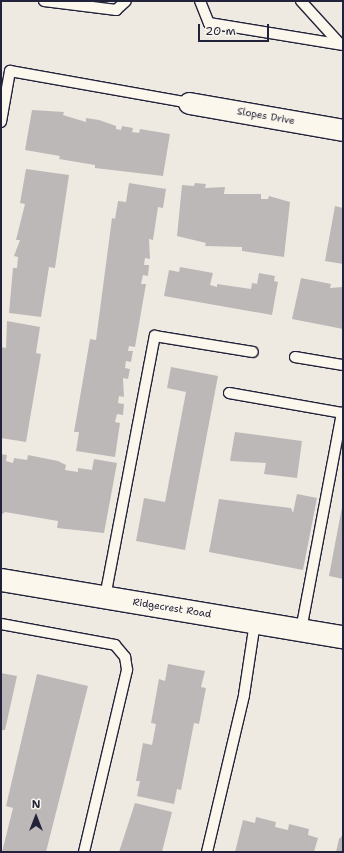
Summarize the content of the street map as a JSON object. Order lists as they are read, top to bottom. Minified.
{"streets":{"street":["Slopes Drive","Ridgecrest Road"]},"scale_bar":"20 m","north":"top"}
